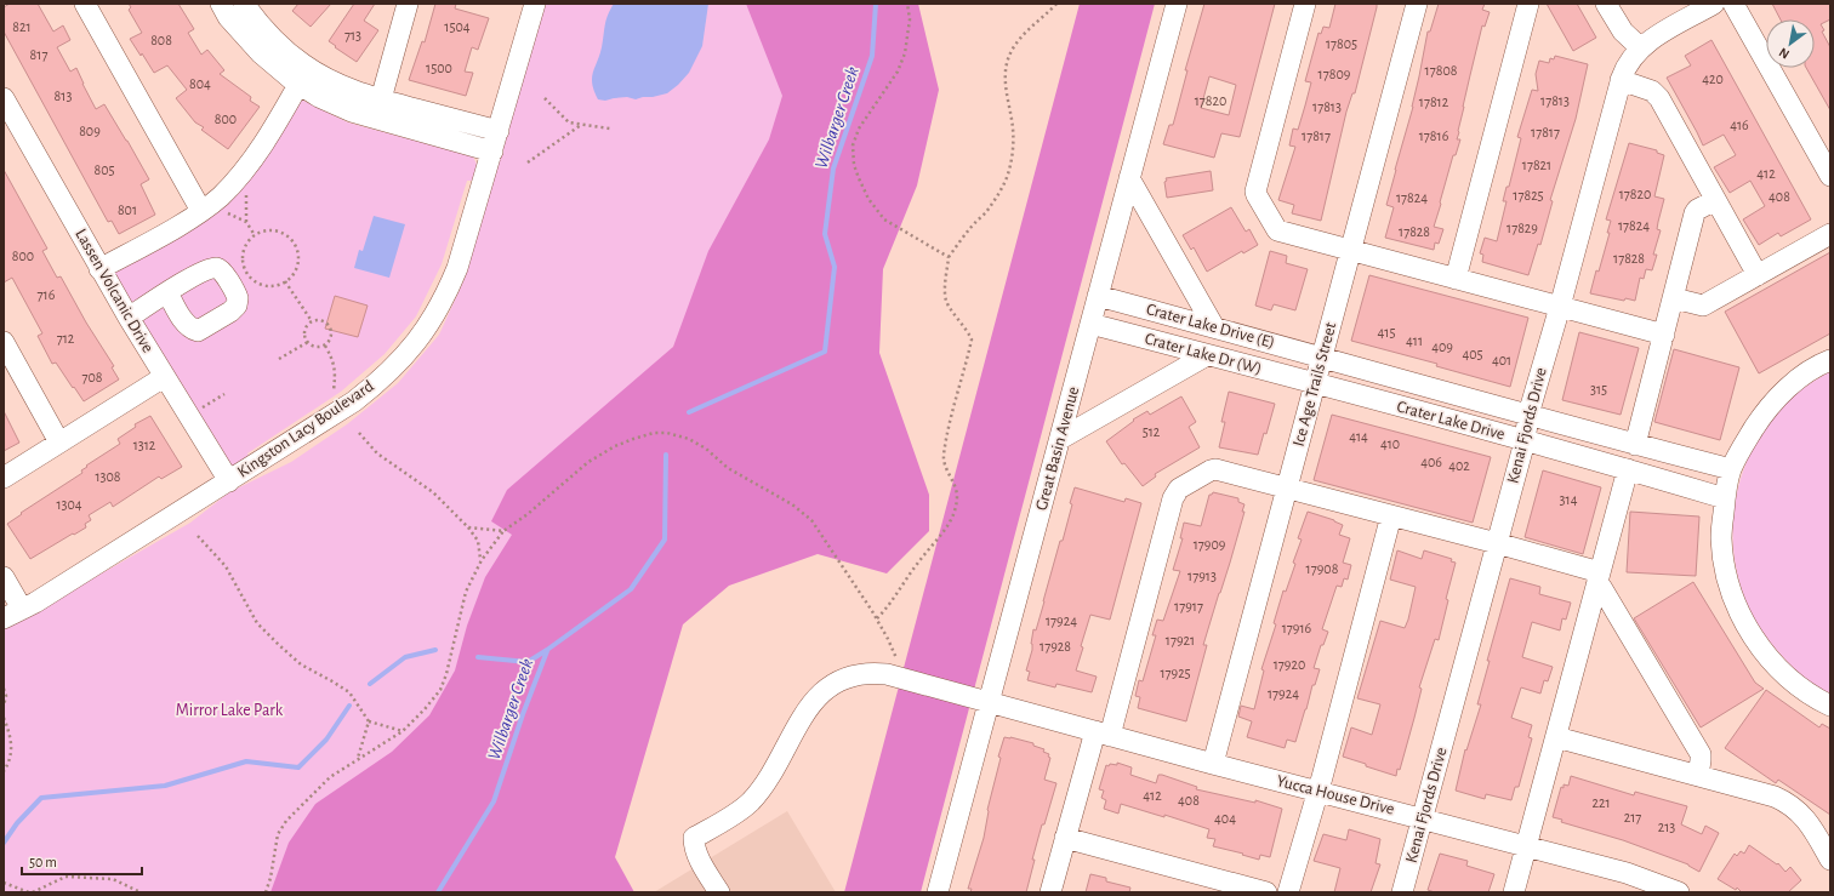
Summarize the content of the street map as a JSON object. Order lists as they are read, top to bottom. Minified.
{"streets":{"street":["Lassen Volcanic Drive","Crater Lake Drive (E)","Crater Lake Dr (W)","Ice Age Trails Street","Crater Lake Drive","Kenai Fjords Drive","Kingston Lacy Boulevard","Great Basin Avenue","Yucca House Drive"]},"crossings":[["Lassen Volcanic Drive","Kingston Lacy Boulevard"],["Crater Lake Drive (E)","Ice Age Trails Street"],["Crater Lake Drive (E)","Crater Lake Drive"],["Crater Lake Drive (E)","Great Basin Avenue"],["Crater Lake Dr (W)","Ice Age Trails Street"],["Crater Lake Dr (W)","Crater Lake Drive"],["Crater Lake Dr (W)","Great Basin Avenue"],["Ice Age Trails Street","Crater Lake Drive"],["Ice Age Trails Street","Yucca House Drive"],["Crater Lake Drive","Kenai Fjords Drive"],["Kenai Fjords Drive","Yucca House Drive"],["Great Basin Avenue","Yucca House Drive"]],"water":["Wilbarger Creek"],"parks":["Mirror Lake Park"],"house_numbers":["821","1504","713","808","17805","817","1500","17808","17809","420","804","813","17820","17813","17812","17813","800","416","809","17817","17817","17816","17821","805","412","17820","17825","408","17824","801","17824","17829","17828","800","17828","716","415","712","411","409","405","401","708","315","512","414","410","1312","406","402","1308","314","1304","17909","17908","17913","17917","17924","17916","17921","17928","17920","17925","17924","412","408","221","217","404","213"],"scale_bar":"50 m","north":"bottom left"}
